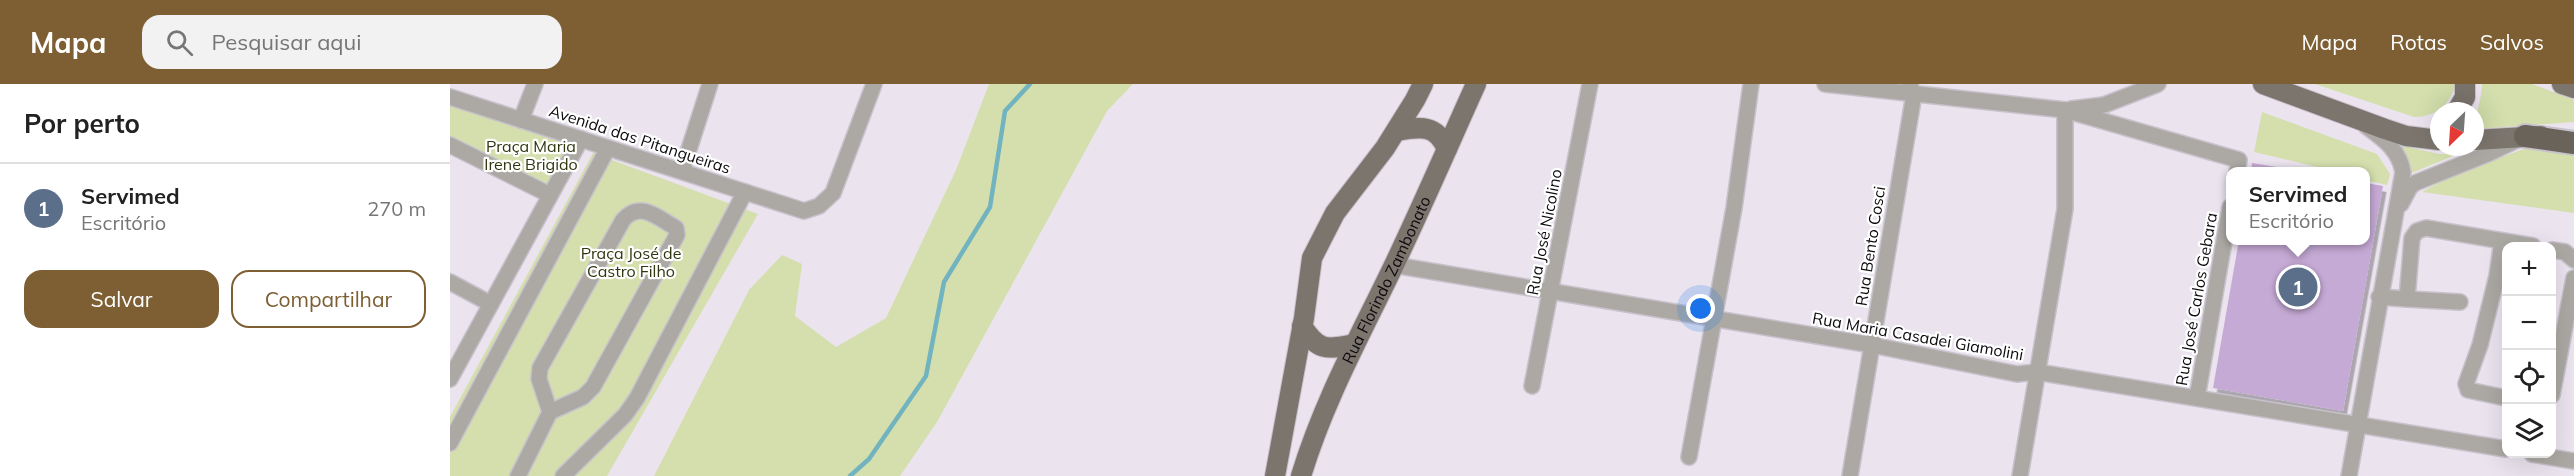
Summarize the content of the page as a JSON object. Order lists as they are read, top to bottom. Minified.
{"streets":{"main road":["Rua Florindo Zambonato"],"street":["Avenida das Pitangueiras","Rua José Nicolino","Rua Bento Cosci","Rua José Carlos Gebara","Rua Maria Casadei Giamolini"]},"crossings":[["Rua José Nicolino","Rua Maria Casadei Giamolini"],["Rua Bento Cosci","Rua Maria Casadei Giamolini"],["Rua Florindo Zambonato","Rua Maria Casadei Giamolini"],["Rua José Carlos Gebara","Rua Maria Casadei Giamolini"]],"parks":["Praça Maria Irene Brigido","Praça José de Castro Filho"],"north":"bottom left","page":{"header":"Mapa","search":"Pesquisar aqui","nav":["Mapa","Rotas","Salvos"],"heading":"Por perto","list":[{"mark":"1","name":"Servimed","note":"Escritório","value":"270 m"}],"popup":["Servimed","Escritório"],"map_buttons":["+","−"],"buttons":["Salvar","Compartilhar"],"pins":"1"}}
